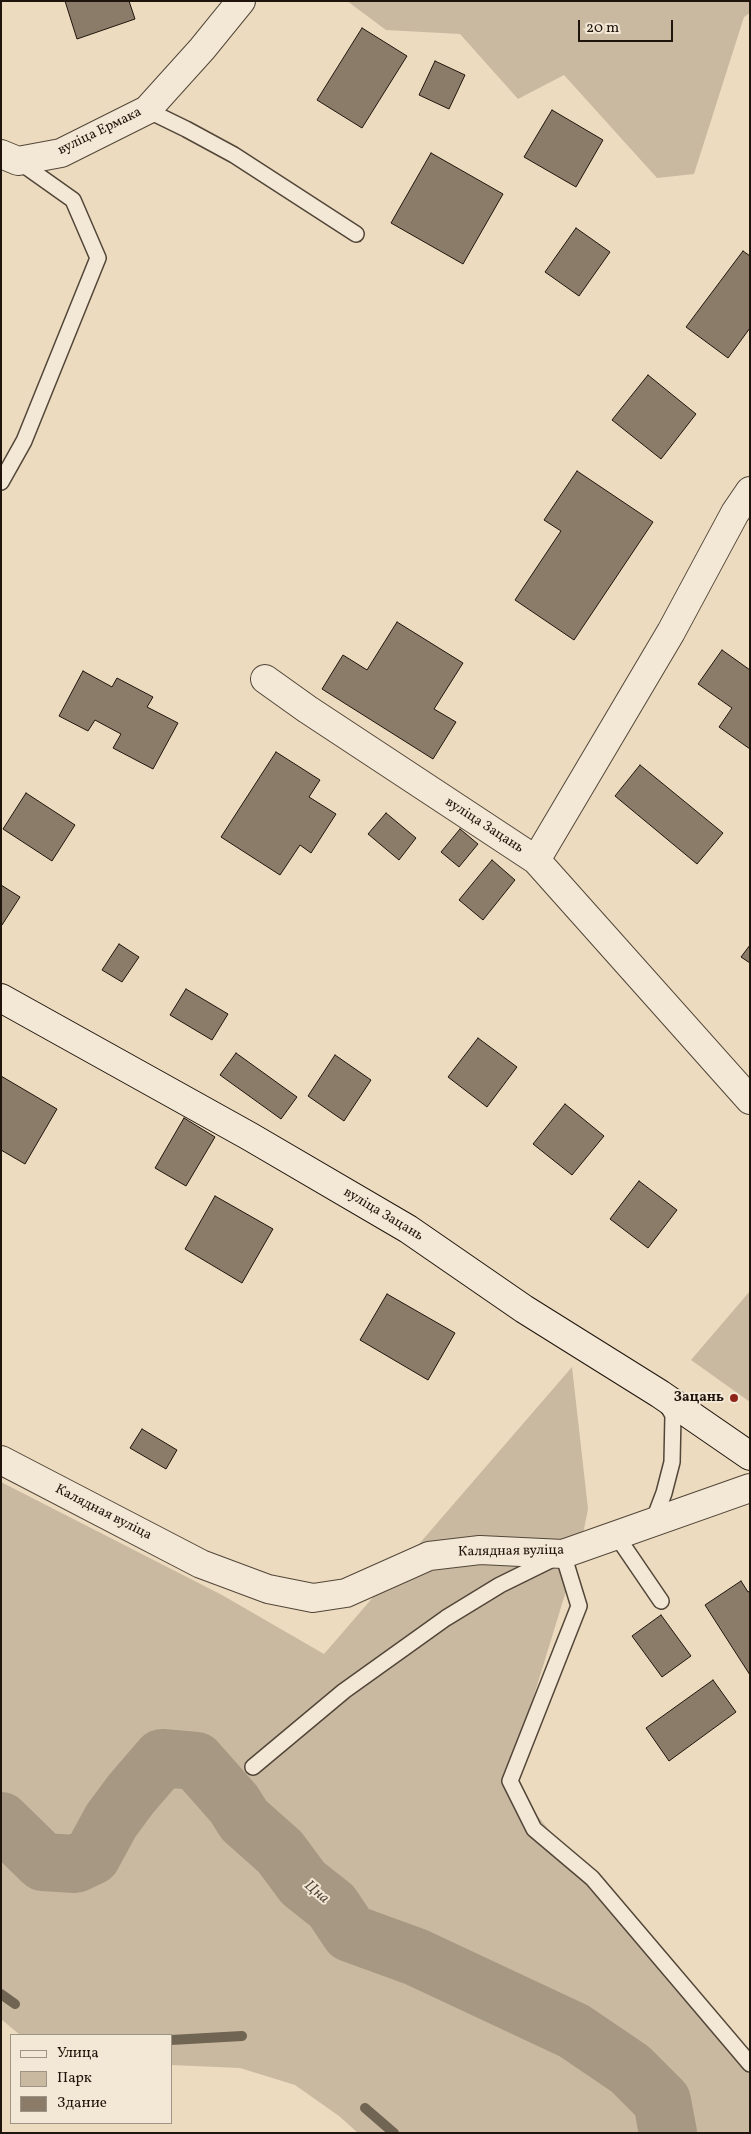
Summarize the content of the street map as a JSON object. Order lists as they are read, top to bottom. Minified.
{"streets":{"street":["вуліца Ермака","вуліца Зацань","Калядная вуліца"]},"water":["Цна"],"places":["Зацань"],"legend":["Улица","Парк","Здание"],"scale_bar":"20 m"}
